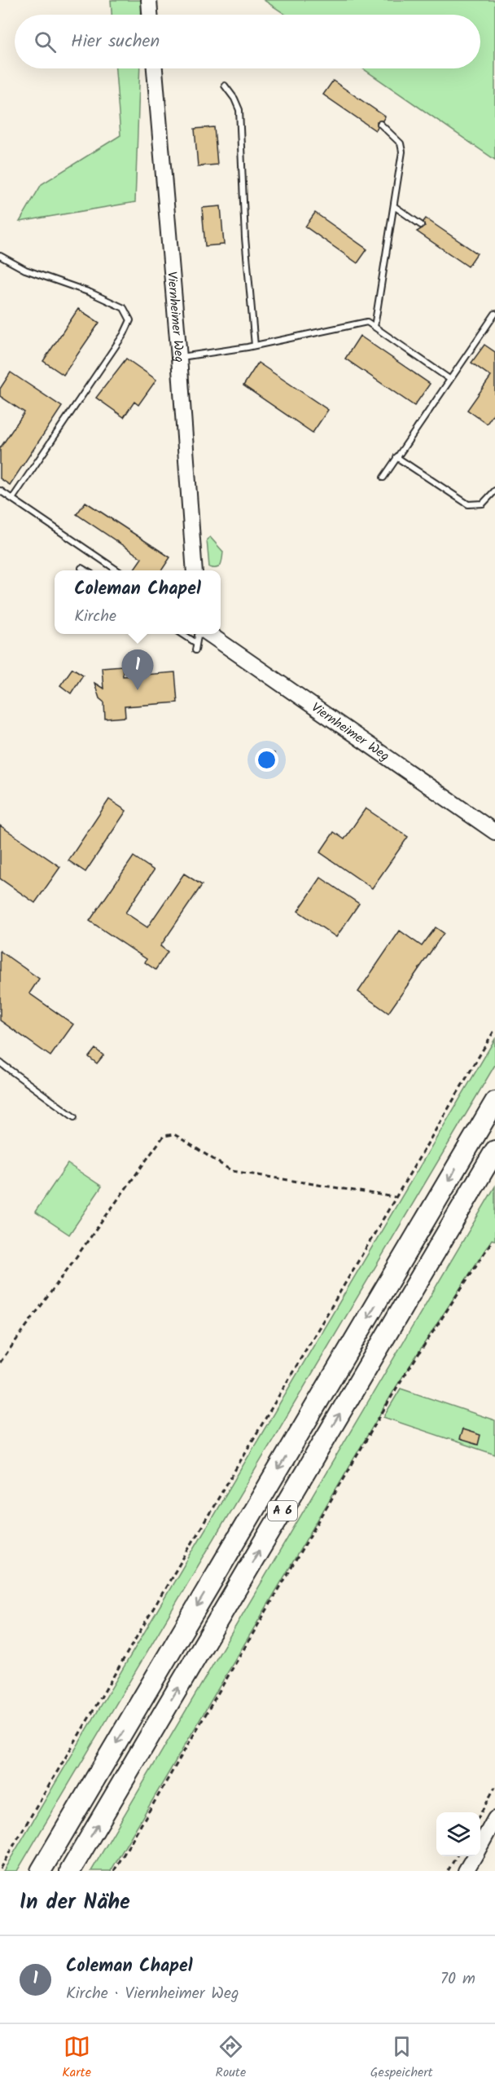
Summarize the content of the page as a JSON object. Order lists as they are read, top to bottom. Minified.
{"streets":{"highway":["A 6"],"street":["Viernheimer Weg"]},"page":{"search":"Hier suchen","popup":["Coleman Chapel","Kirche"],"pins":"1","heading":"In der Nähe","list":[{"mark":"1","name":"Coleman Chapel","note":"Kirche · Viernheimer Weg","value":"70 m"}],"nav":["Karte","Route","Gespeichert"]}}
